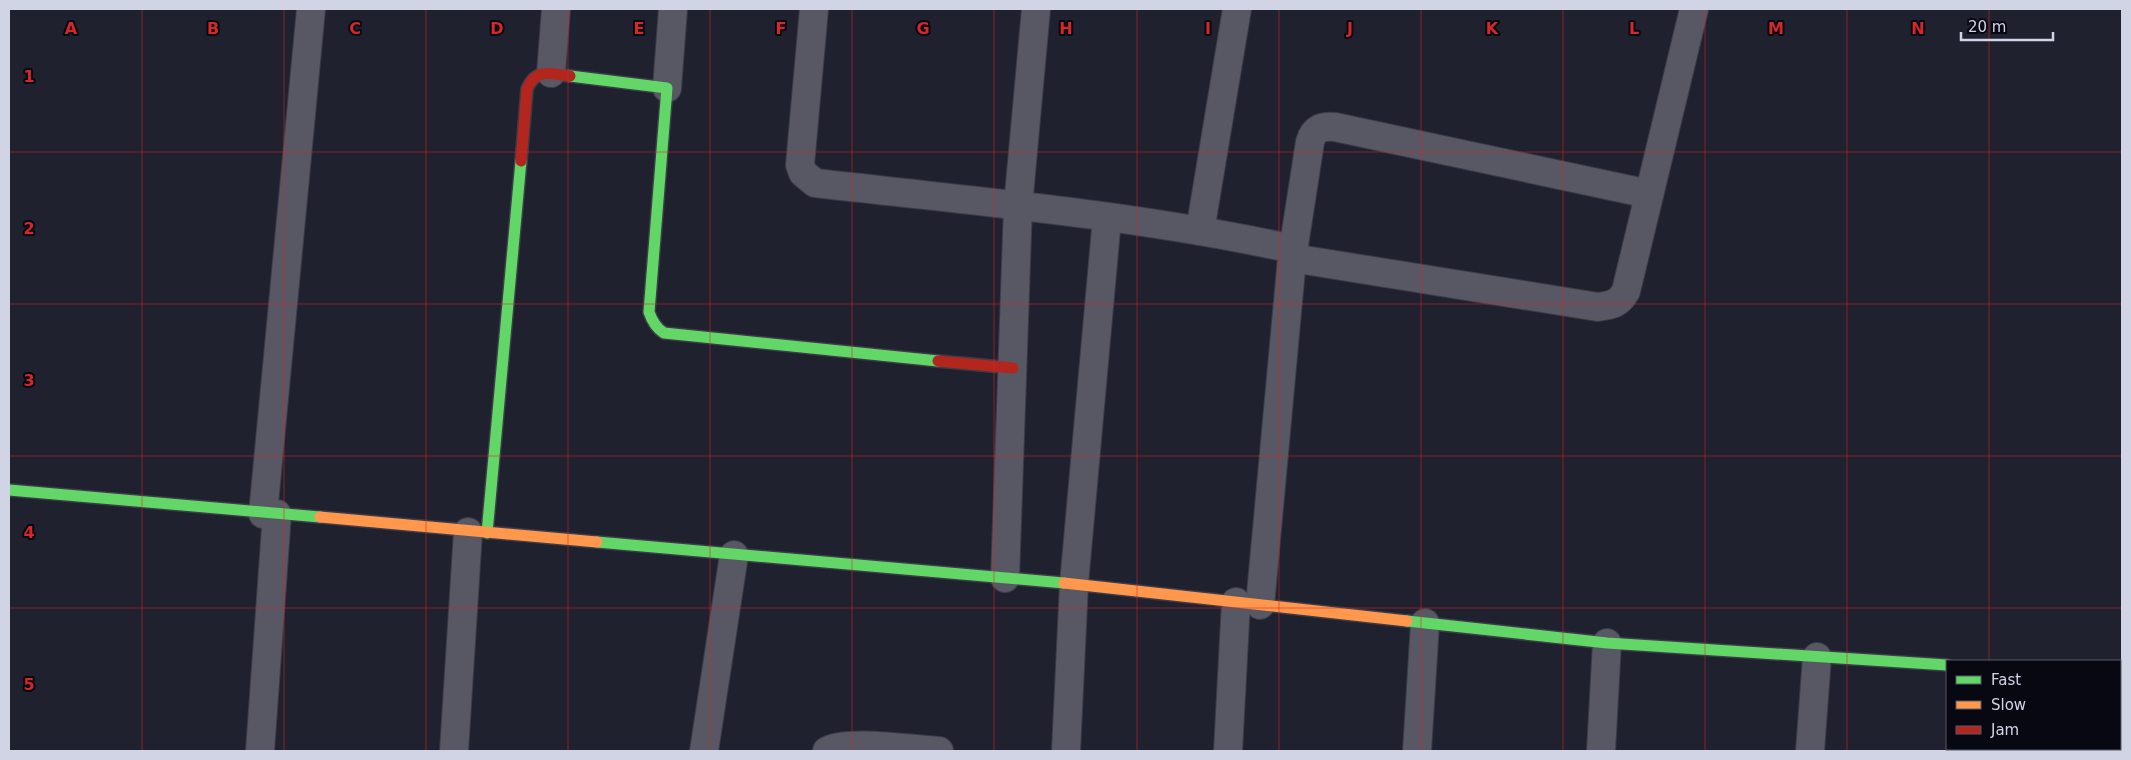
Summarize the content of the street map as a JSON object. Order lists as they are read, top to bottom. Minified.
{"legend":["Fast","Slow","Jam"],"scale_bar":"20 m","grid":{"columns":["A","B","C","D","E","F","G","H","I","J","K","L","M","N"],"rows":["1","2","3","4","5"]}}
